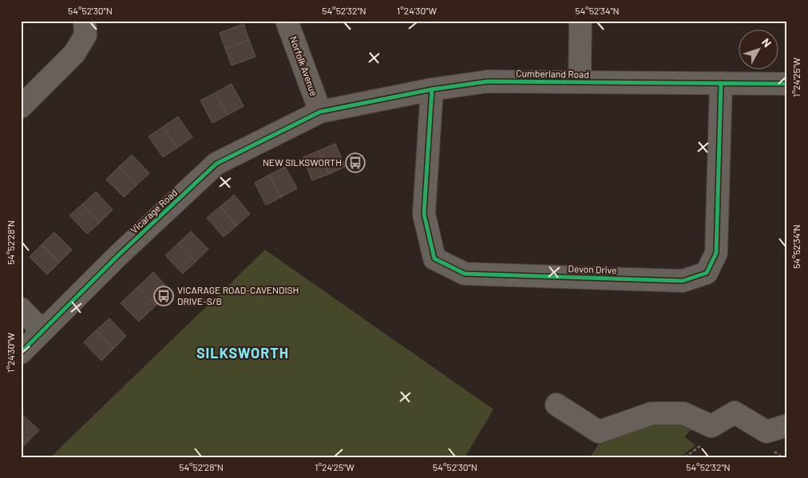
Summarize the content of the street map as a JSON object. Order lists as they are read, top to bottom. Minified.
{"streets":{"street":["Norfolk Avenue","Cumberland Road","Vicarage Road","Devon Drive"]},"crossings":[["Norfolk Avenue","Cumberland Road"],["Norfolk Avenue","Vicarage Road"],["Cumberland Road","Vicarage Road"],["Cumberland Road","Devon Drive"]],"districts":["SILKSWORTH"],"places":{"bus stop":["NEW SILKSWORTH","VICARAGE ROAD-CAVENDISH DRIVE-S/B"]},"north":"top right","coordinates":["54°52'30\"N","54°52'32\"N","1°24'30\"W","54°52'34\"N","1°24'25\"W","54°52'28\"N"]}
